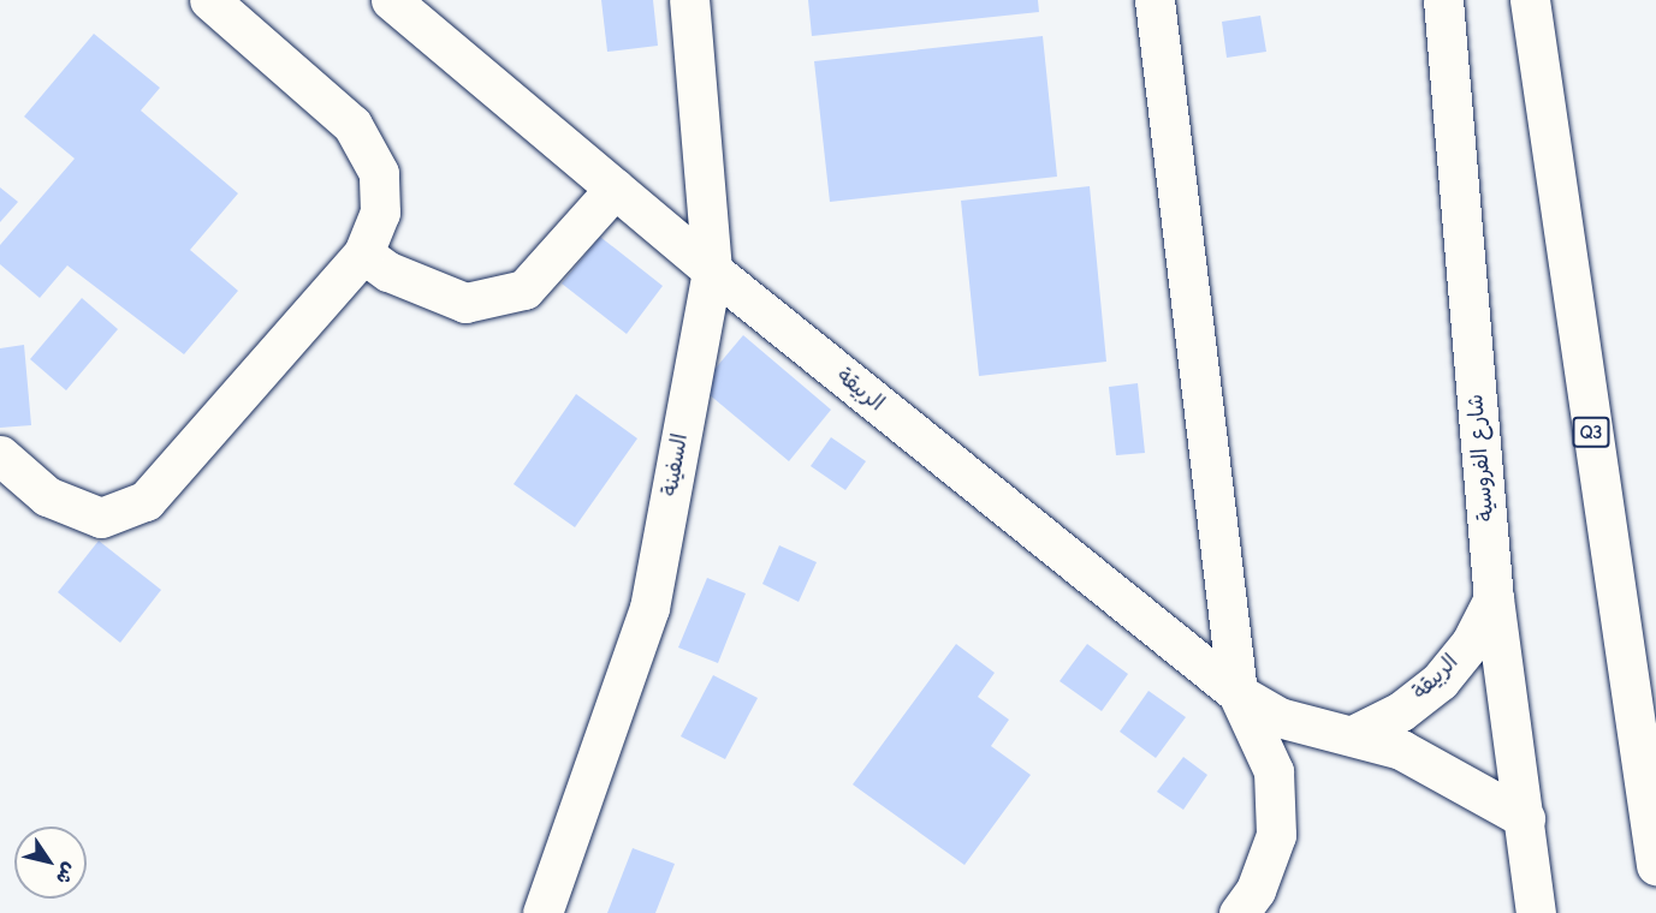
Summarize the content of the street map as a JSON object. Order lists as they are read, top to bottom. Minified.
{"streets":{"main road":["الربيقة","Q3","شارع الفروسية","السفينة"]},"crossings":[["الربيقة","شارع الفروسية"],["الربيقة","السفينة"]],"north":"bottom right"}
